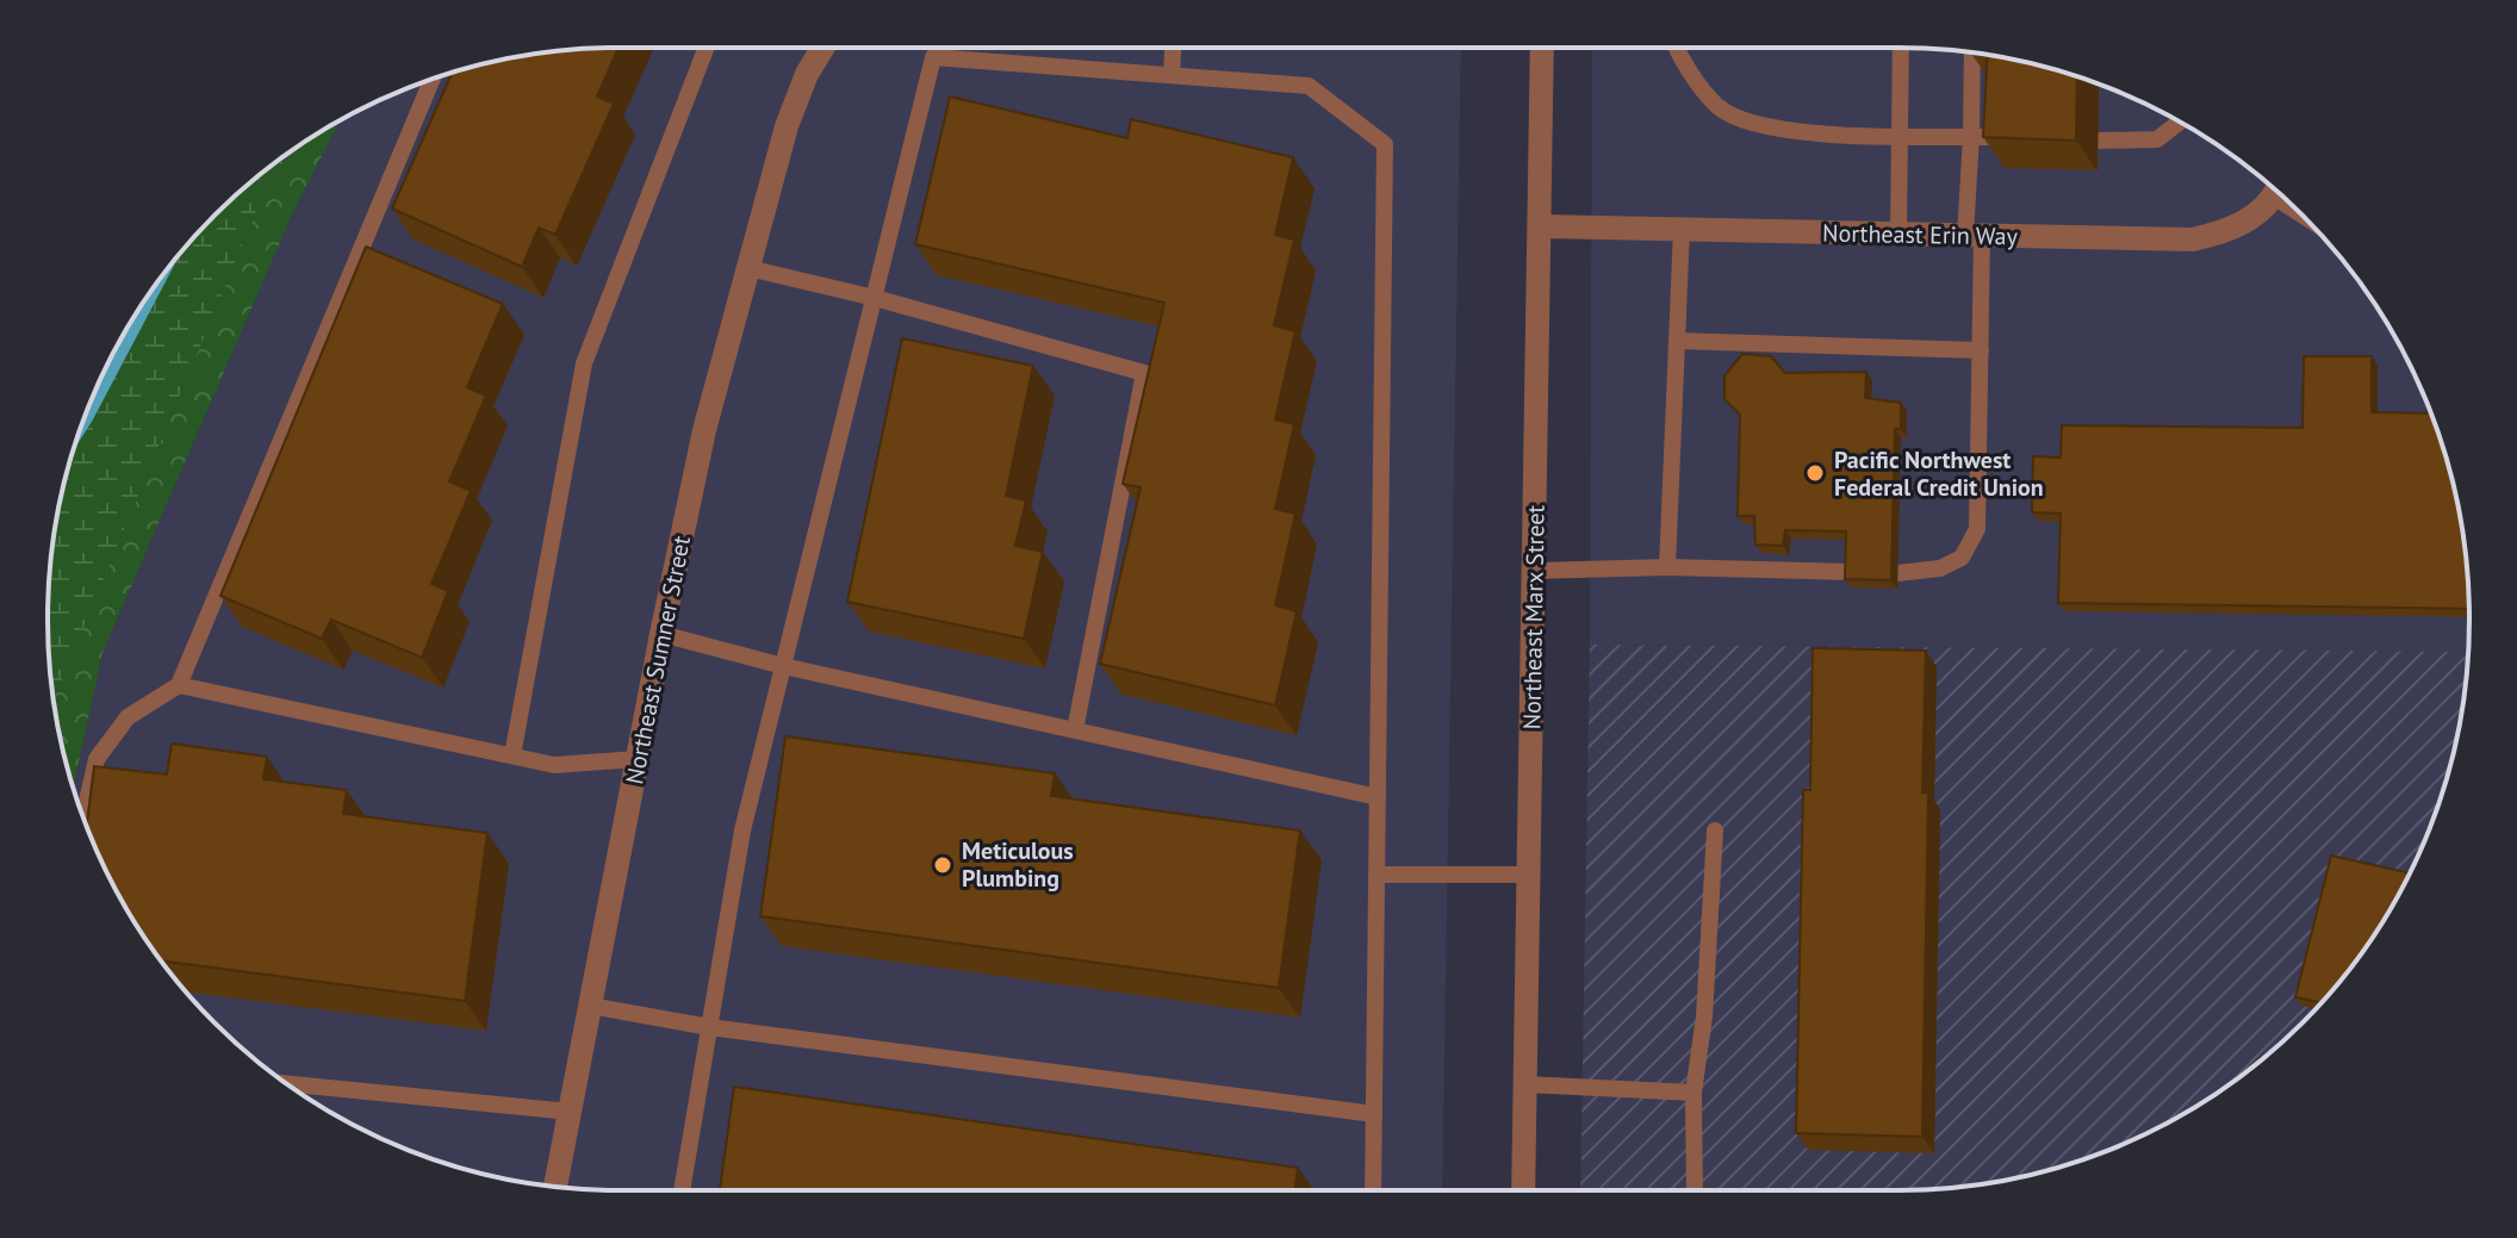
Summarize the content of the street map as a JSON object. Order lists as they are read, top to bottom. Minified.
{"streets":{"street":["Northeast Erin Way","Northeast Marx Street","Northeast Sumner Street"]},"crossings":[["Northeast Erin Way","Northeast Marx Street"]],"places":["Pacific Northwest Federal Credit Union","Meticulous Plumbing"]}
